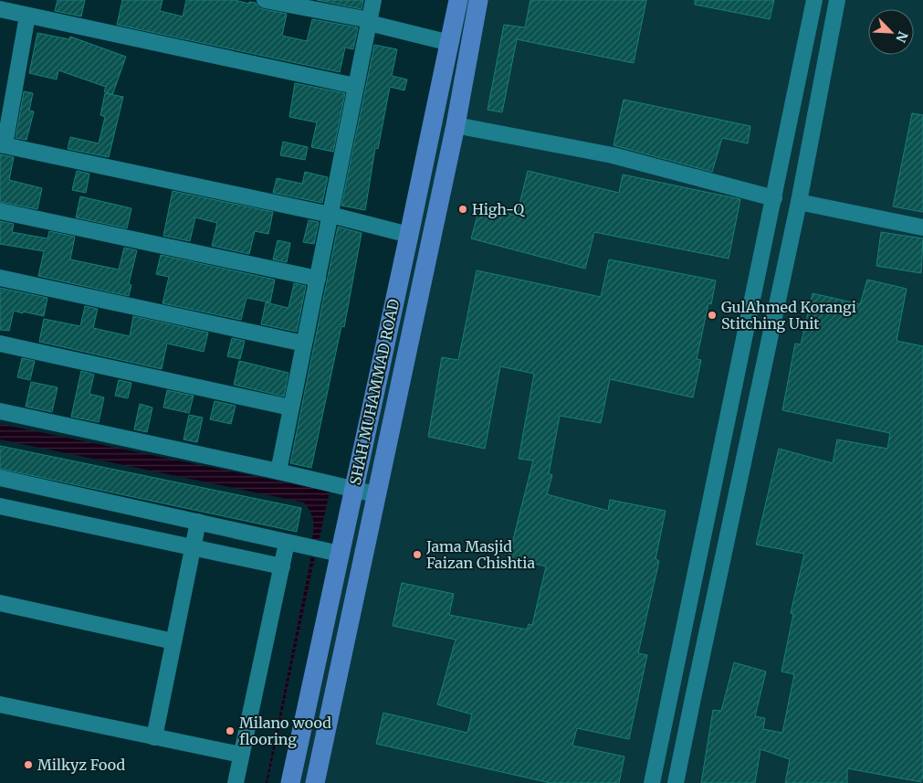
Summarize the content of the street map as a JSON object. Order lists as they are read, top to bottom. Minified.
{"streets":{"main road":["SHAH MUHAMMAD ROAD"]},"places":["High-Q","GulAhmed Korangi Stitching Unit","Jama Masjid Faizan Chishtia","Milano wood flooring","Milkyz Food"],"north":"bottom right"}
